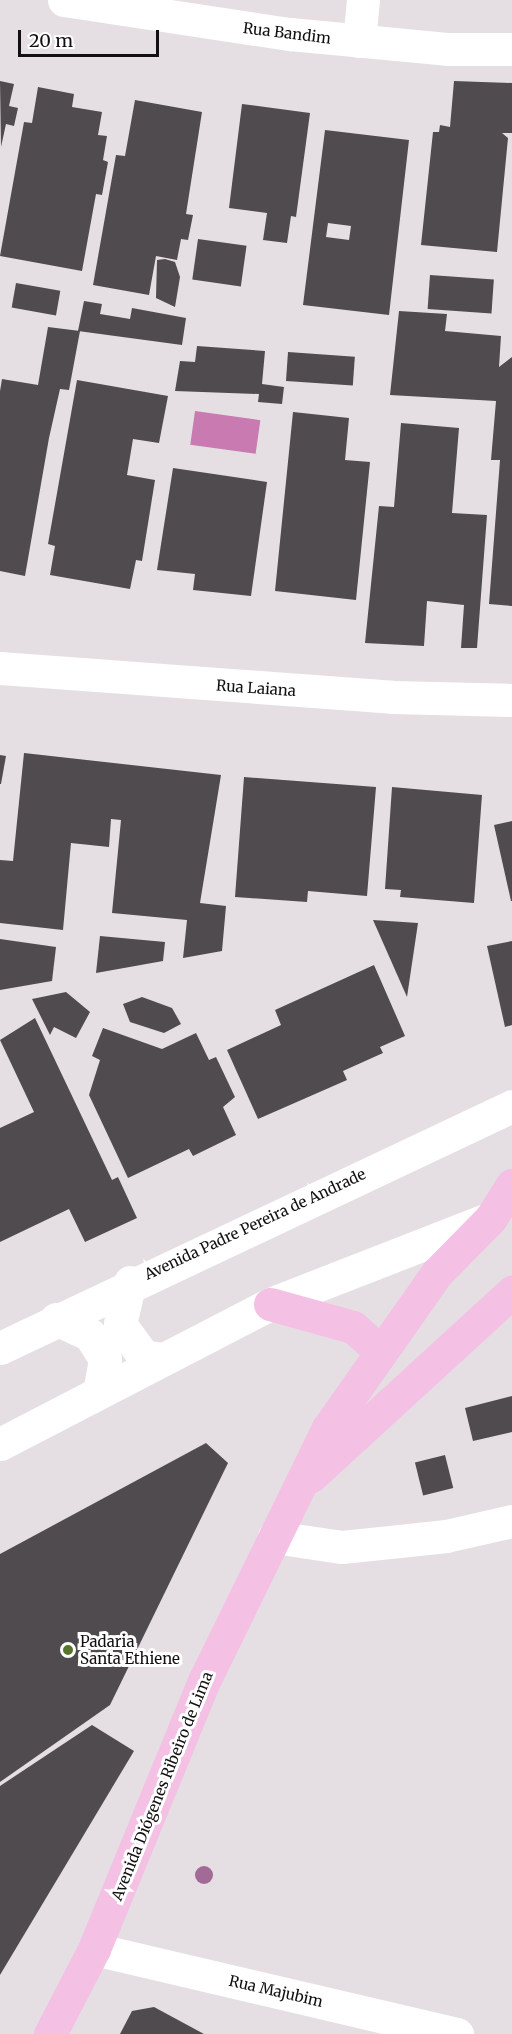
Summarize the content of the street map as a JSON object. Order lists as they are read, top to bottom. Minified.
{"streets":{"main road":["Avenida Diógenes Ribeiro de Lima"],"street":["Rua Bandim","Rua Laiana","Avenida Padre Pereira de Andrade","Rua Majubim"]},"crossings":[["Avenida Diógenes Ribeiro de Lima","Rua Majubim"]],"places":["Padaria Santa Ethiene"],"scale_bar":"20 m"}
